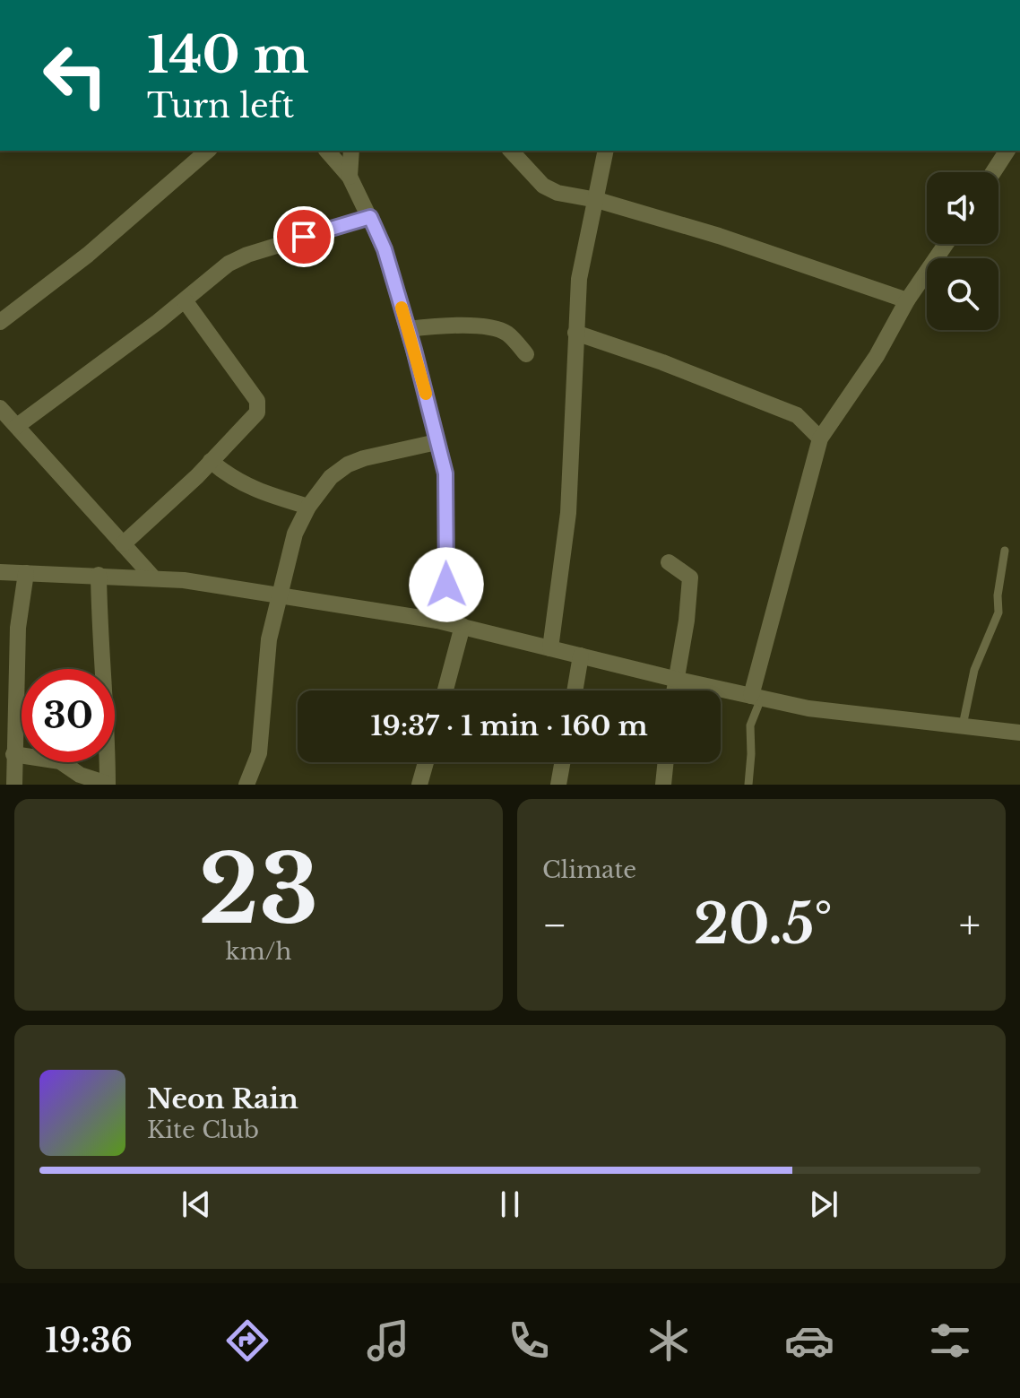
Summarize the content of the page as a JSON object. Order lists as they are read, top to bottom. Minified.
{"page":{"turn":["140 m","Turn left"],"limit":"30","trip":"19:37 · 1 min · 160 m","tile":[["23","km/h"],"Climate"],"heat":["−","20.5°","+"],"song":["Neon Rain","Kite Club"],"tabs":"19:36"}}
